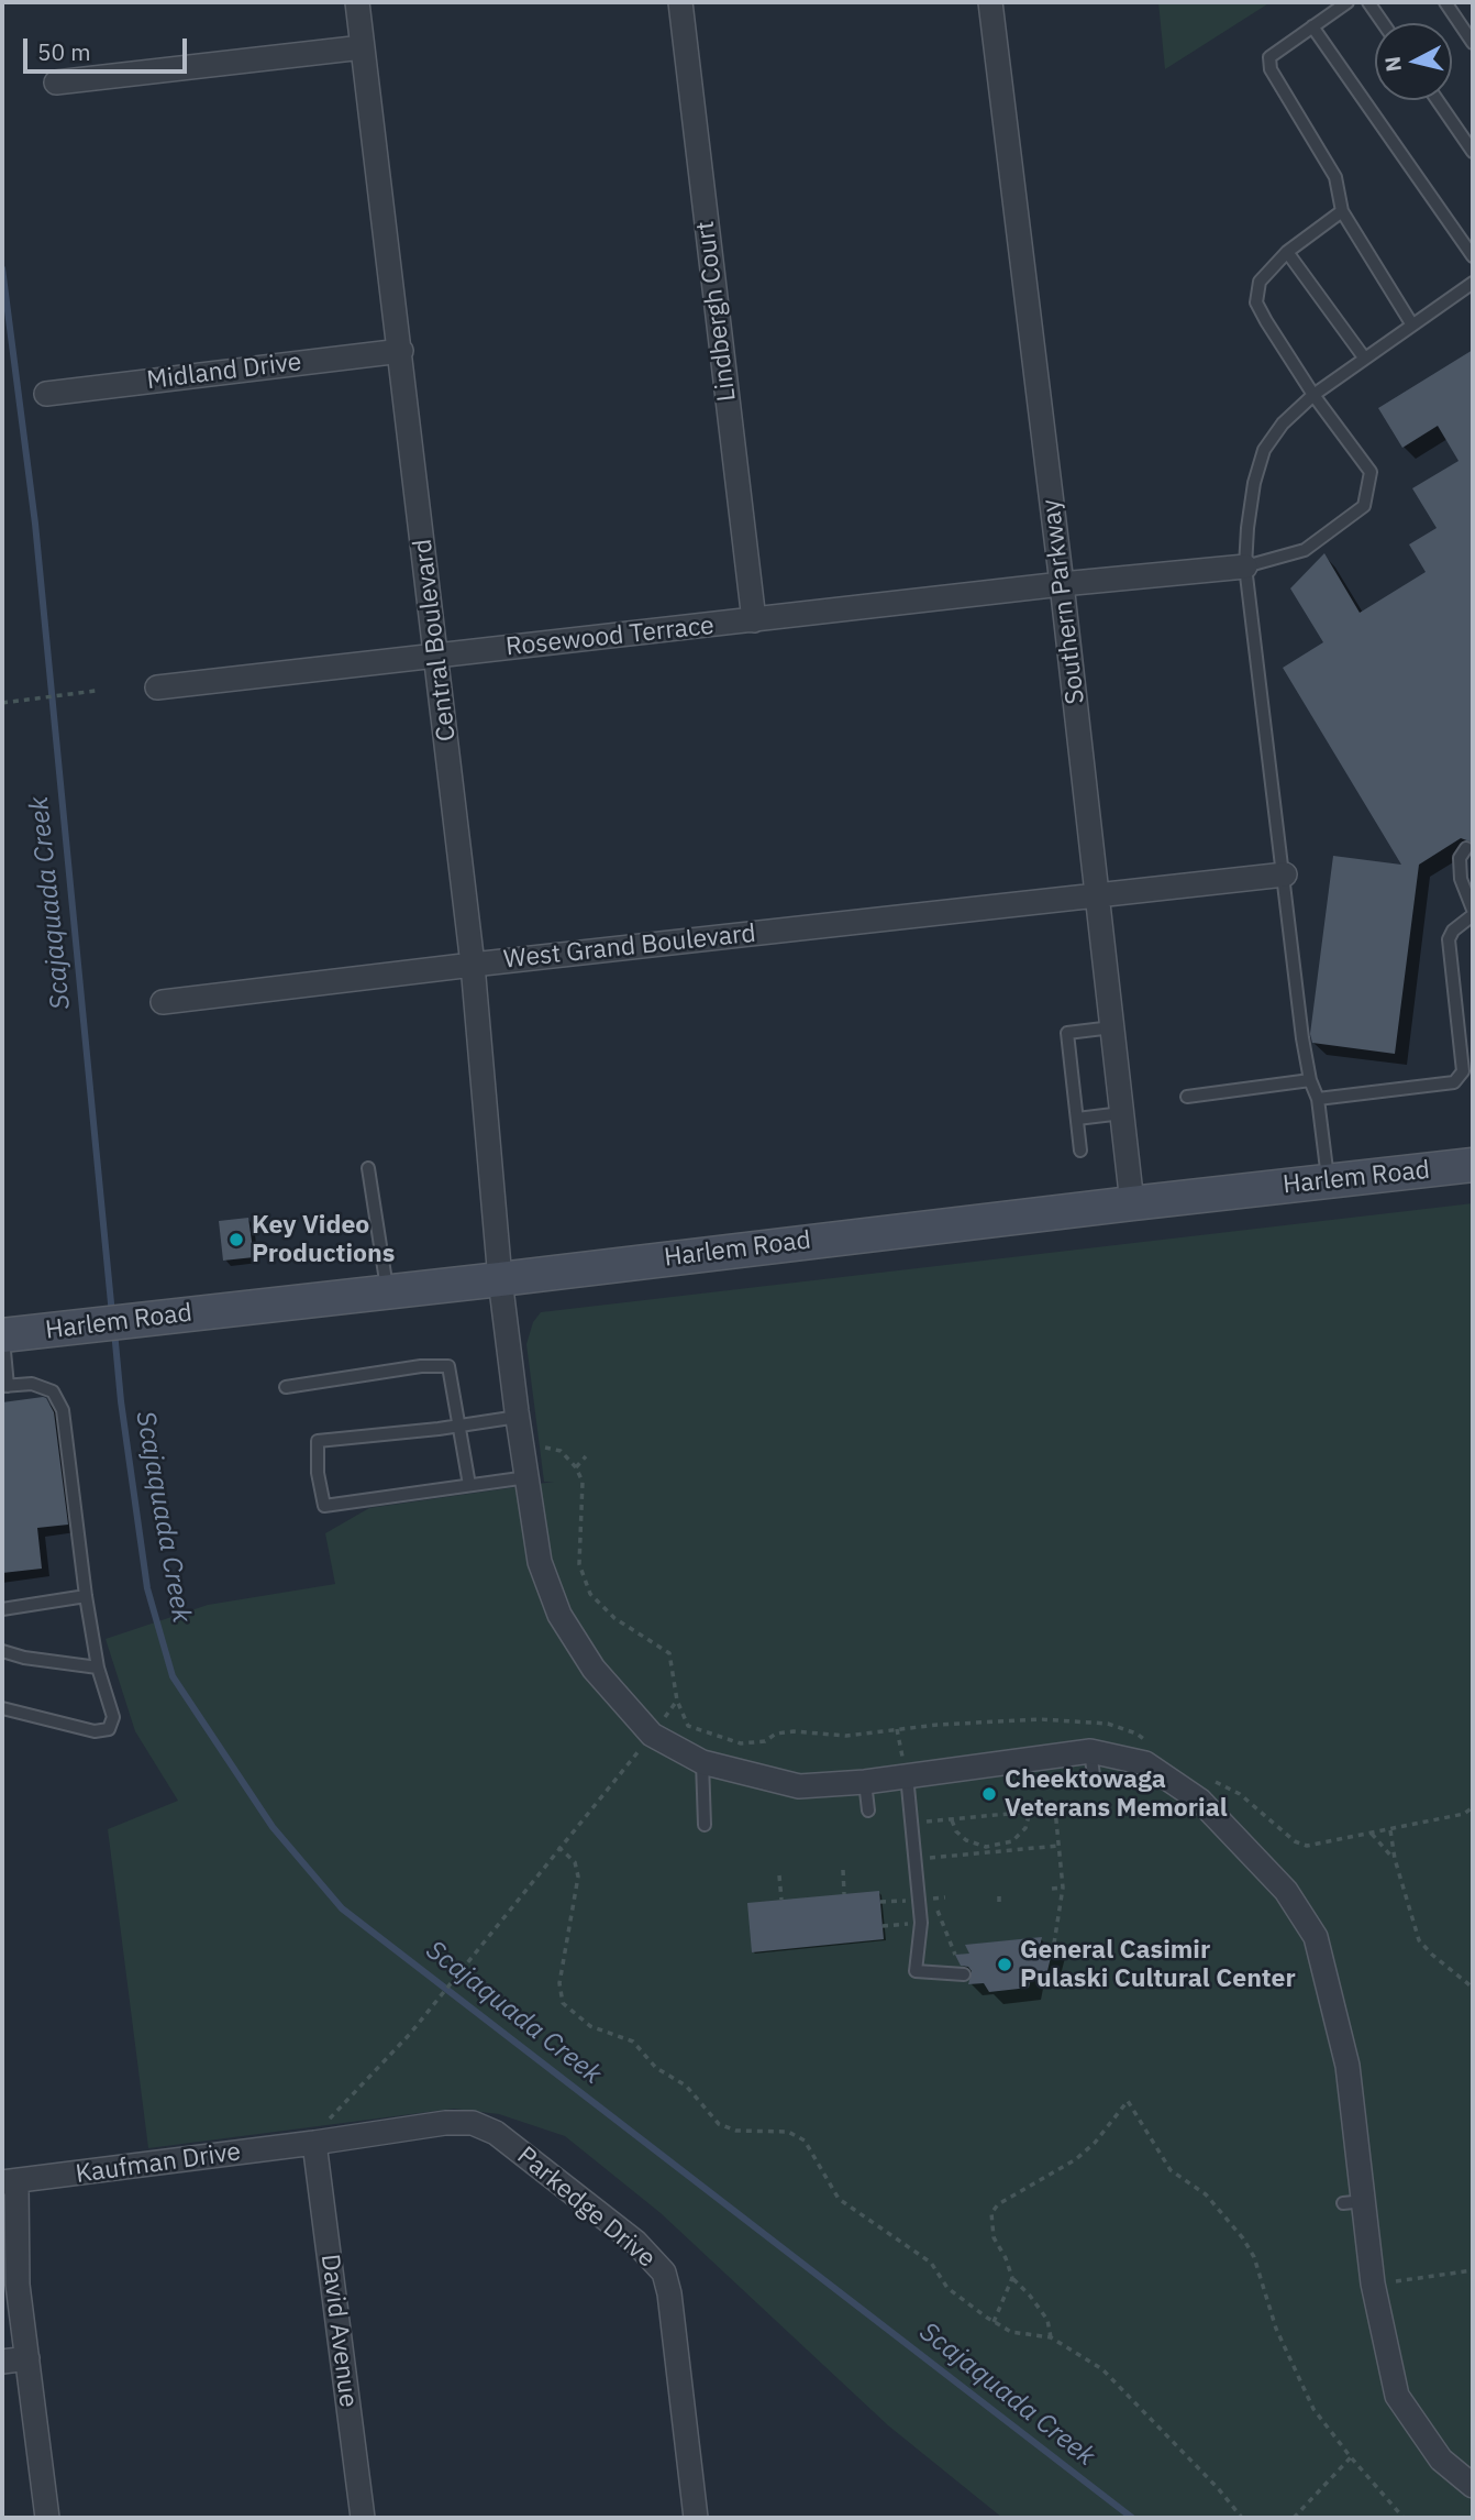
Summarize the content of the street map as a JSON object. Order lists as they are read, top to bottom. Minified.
{"streets":{"main road":["Harlem Road"],"street":["Lindbergh Court","Midland Drive","Southern Parkway","Rosewood Terrace","Central Boulevard","West Grand Boulevard","Kaufman Drive","Parkedge Drive","David Avenue"]},"crossings":[["Lindbergh Court","Rosewood Terrace"],["Midland Drive","Central Boulevard"],["Southern Parkway","Rosewood Terrace"],["Southern Parkway","West Grand Boulevard"],["Southern Parkway","Harlem Road"],["Rosewood Terrace","Central Boulevard"],["Central Boulevard","West Grand Boulevard"],["Central Boulevard","Harlem Road"],["Kaufman Drive","Parkedge Drive"],["Kaufman Drive","David Avenue"],["Parkedge Drive","David Avenue"]],"water":["Scajaquada Creek"],"places":["Key Video Productions","Cheektowaga Veterans Memorial","General Casimir Pulaski Cultural Center"],"scale_bar":"50 m","north":"left"}
